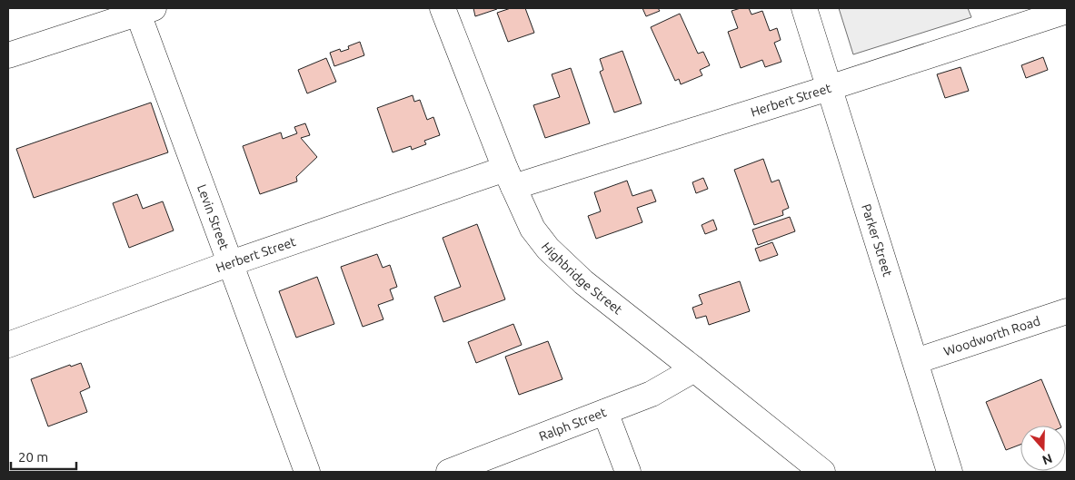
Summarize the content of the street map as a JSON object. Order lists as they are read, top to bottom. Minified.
{"streets":{"main road":["Herbert Street","Levin Street","Parker Street","Highbridge Street","Woodworth Road","Ralph Street"]},"crossings":[["Herbert Street","Levin Street"],["Herbert Street","Parker Street"],["Herbert Street","Highbridge Street"],["Parker Street","Woodworth Road"],["Highbridge Street","Ralph Street"]],"scale_bar":"20 m","north":"bottom"}
